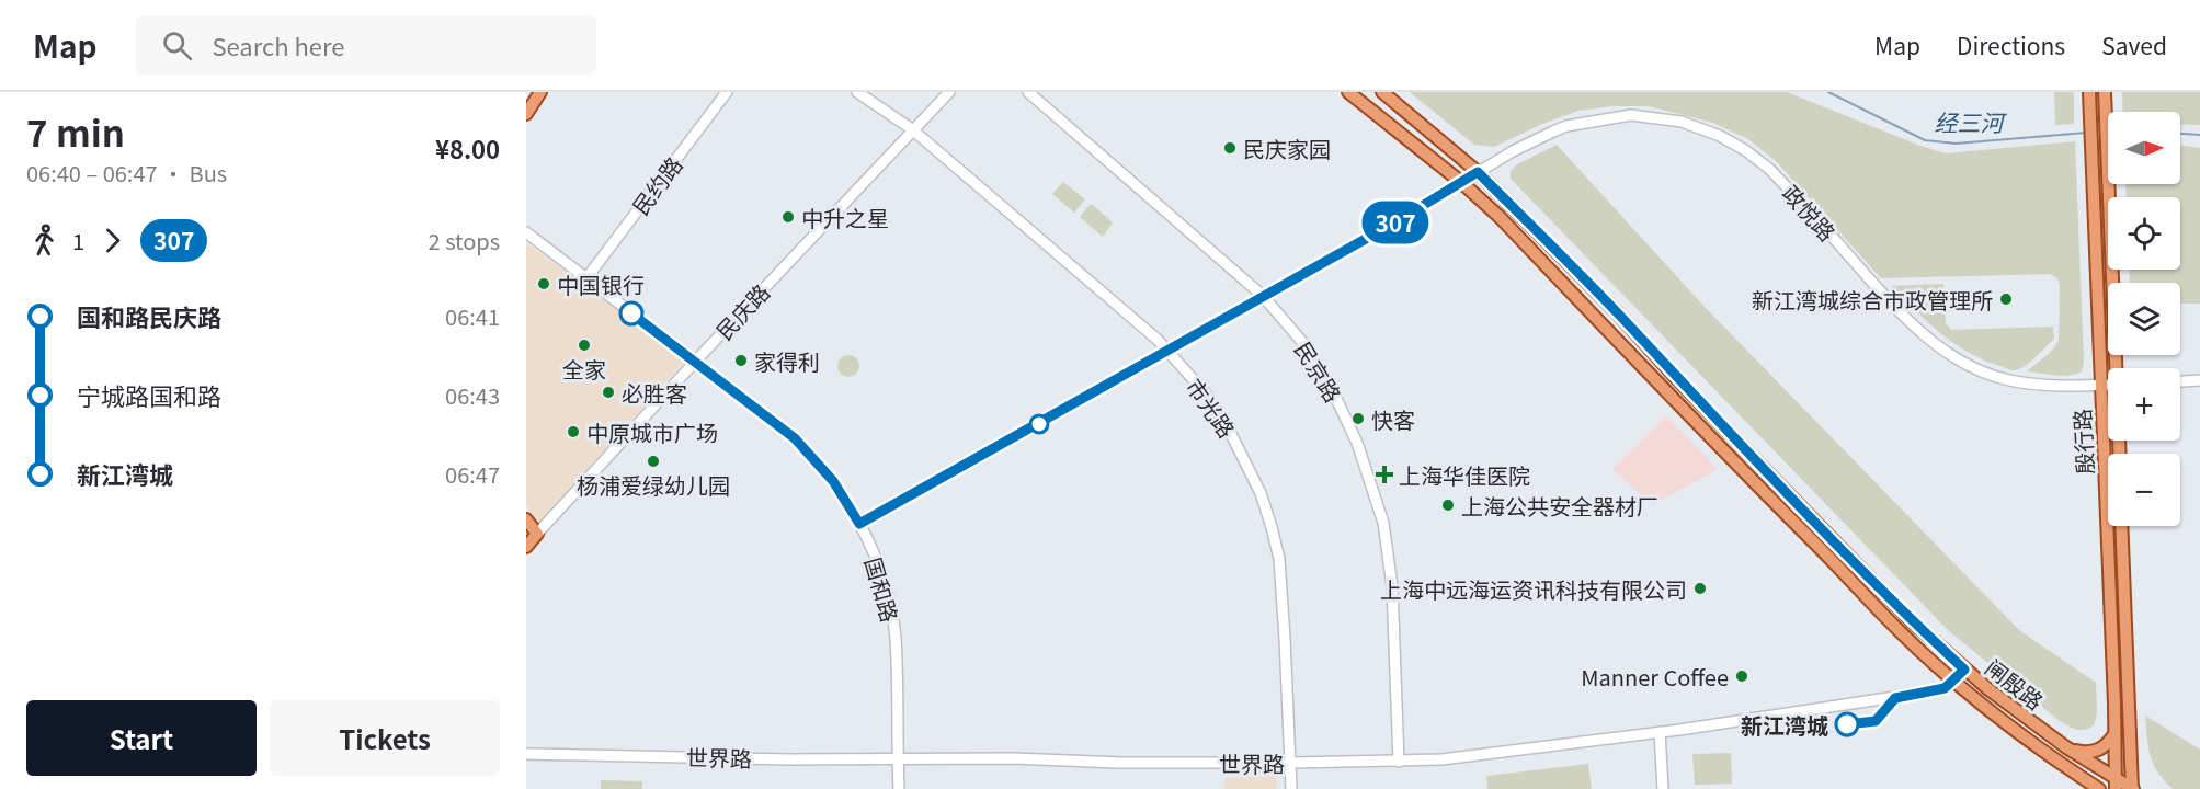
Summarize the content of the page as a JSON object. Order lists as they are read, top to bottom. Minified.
{"streets":{"main road":["殷行路","闸殷路"],"street":["民约路","政悦路","民庆路","民京路","市光路","国和路","世界路"]},"crossings":[["民约路","国和路"],["政悦路","民京路"],["政悦路","市光路"],["政悦路","殷行路"],["政悦路","国和路"],["政悦路","闸殷路"],["民庆路","市光路"],["民庆路","国和路"],["民京路","世界路"],["市光路","世界路"],["殷行路","闸殷路"],["国和路","世界路"],["闸殷路","世界路"]],"water":["经三河"],"places":{"other":["民庆家园","中升之星","中国银行","新江湾城综合市政管理所","全家","家得利","必胜客","快客","中原城市广场","杨浦爱绿幼儿园","上海公共安全器材厂","上海中远海运资讯科技有限公司","Manner Coffee","新江湾城"],"health":["上海华佳医院"]},"lines":["bus line 307"],"north":"right","page":{"header":"Map","search":"Search here","nav":["Map","Directions","Saved"],"heading":["7 min","06:40 – 06:47 · Bus","¥8.00"],"on_map":"307","map_buttons":["+","−"],"legs":["1","307","2 stops"],"list":[{"name":"国和路民庆路","value":"06:41"},{"name":"宁城路国和路","value":"06:43"},{"name":"新江湾城","value":"06:47"}],"buttons":["Start","Tickets"]}}
